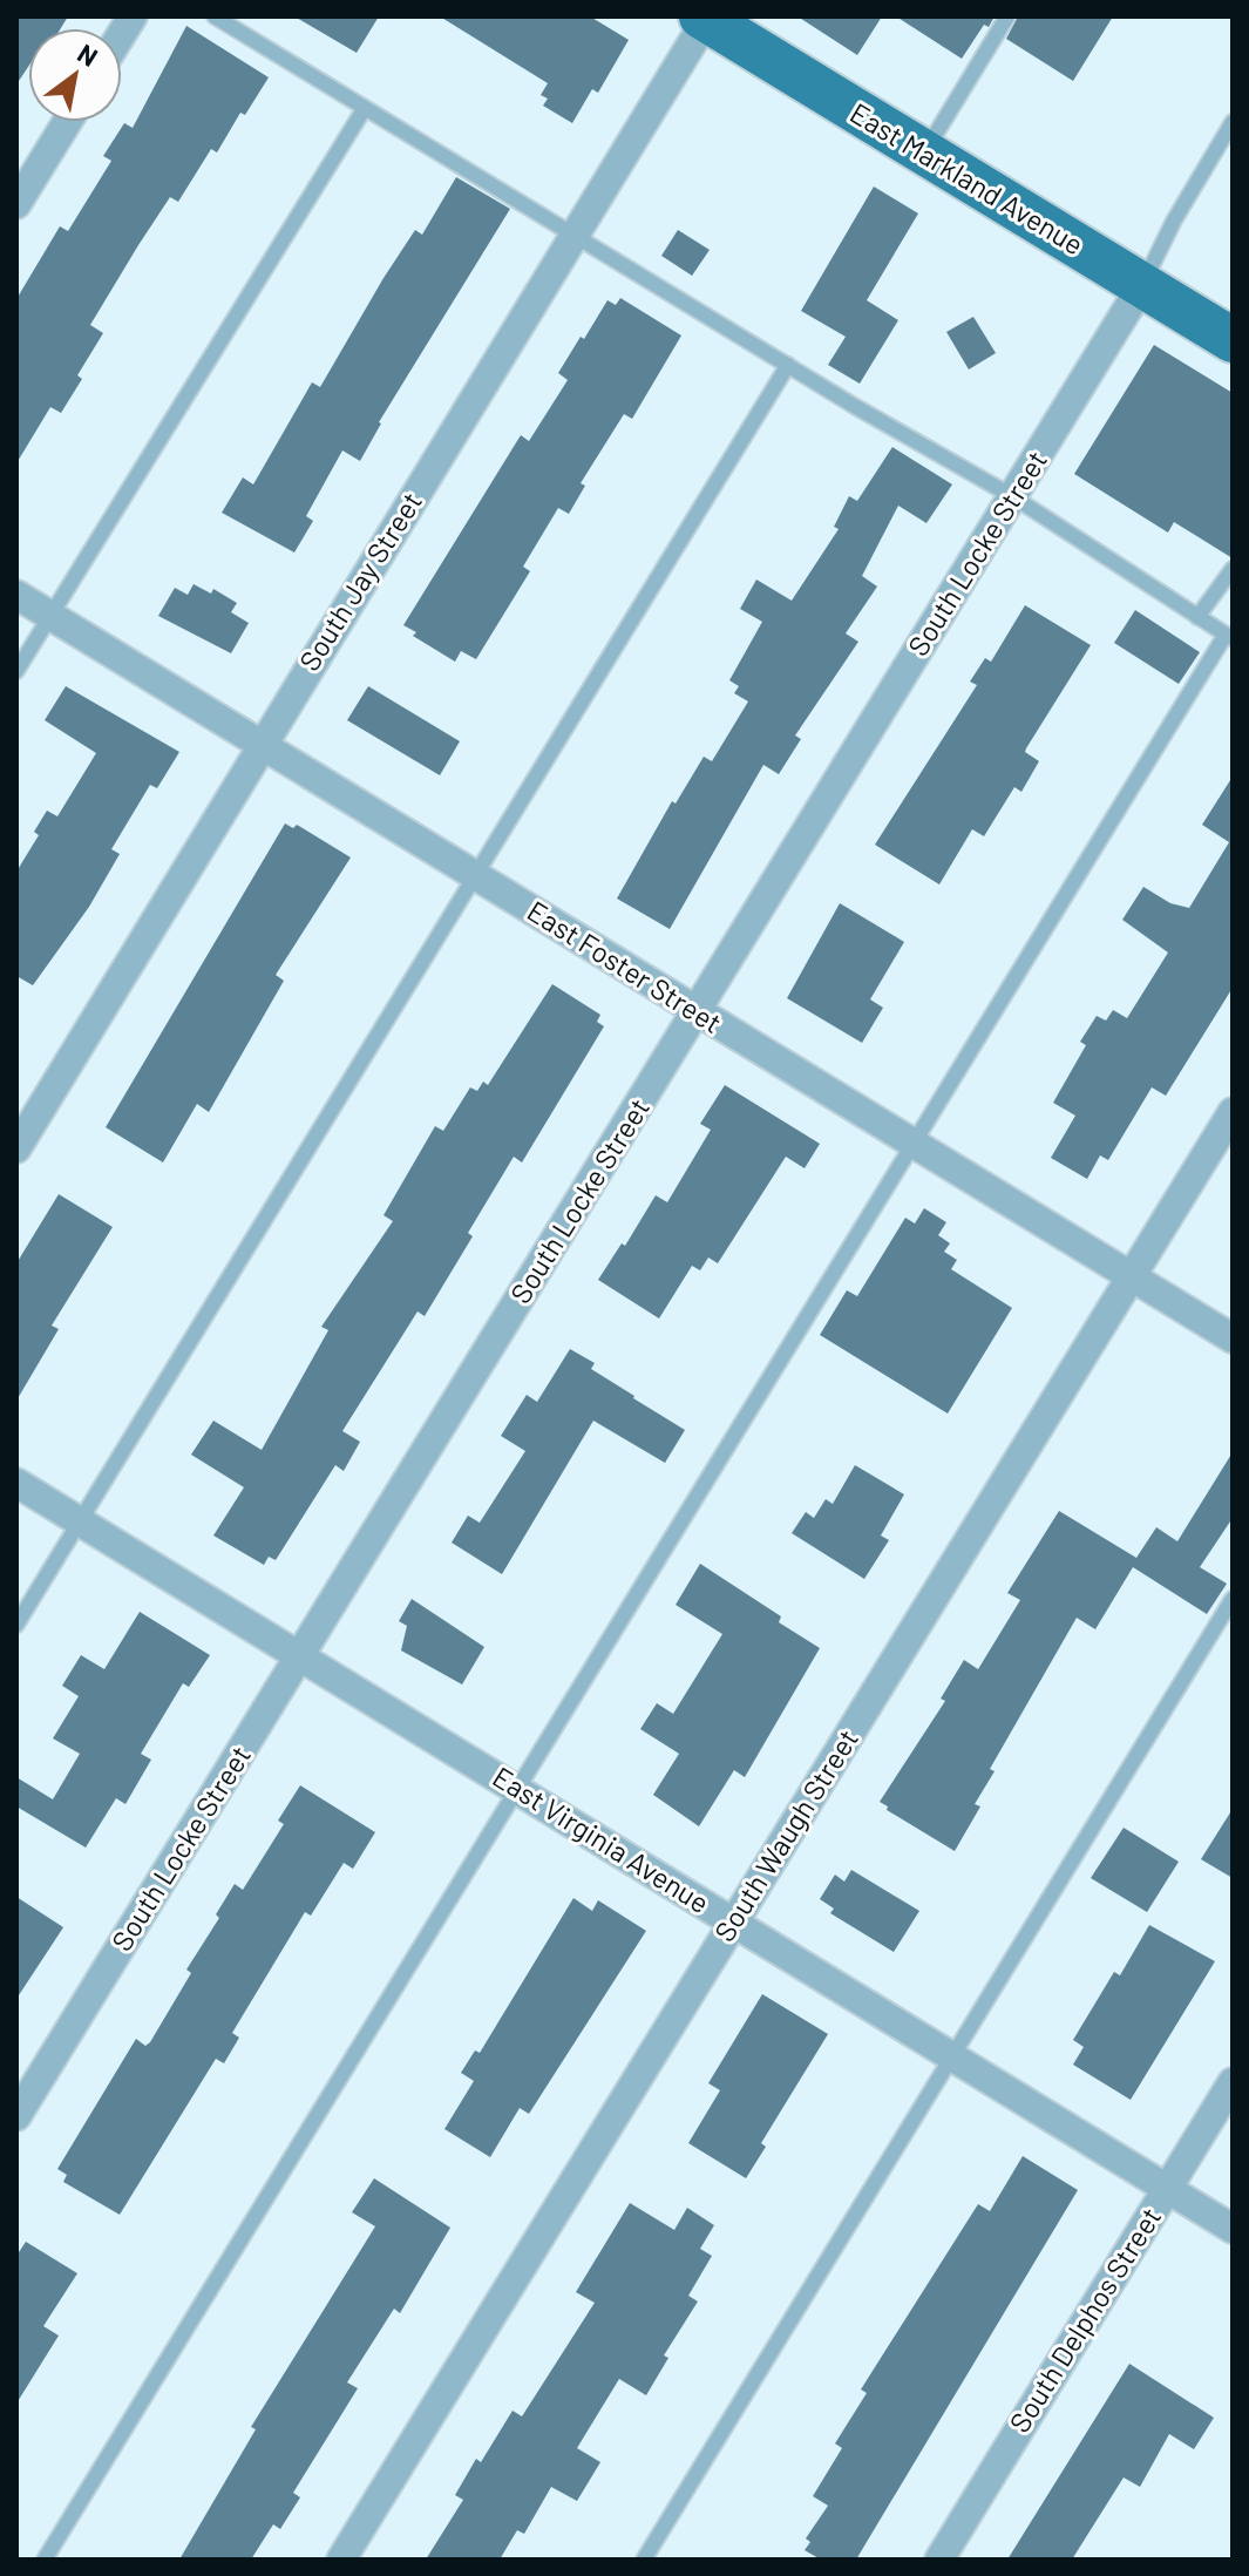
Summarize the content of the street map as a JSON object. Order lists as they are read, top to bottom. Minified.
{"streets":{"main road":["East Markland Avenue"],"street":["South Locke Street","South Jay Street","East Foster Street","South Waugh Street","East Virginia Avenue","South Delphos Street"]},"crossings":[["East Markland Avenue","South Locke Street"],["East Markland Avenue","South Jay Street"],["South Locke Street","East Foster Street"],["South Locke Street","East Virginia Avenue"],["South Jay Street","East Foster Street"],["East Foster Street","South Waugh Street"],["South Waugh Street","East Virginia Avenue"],["East Virginia Avenue","South Delphos Street"]],"north":"top right"}
